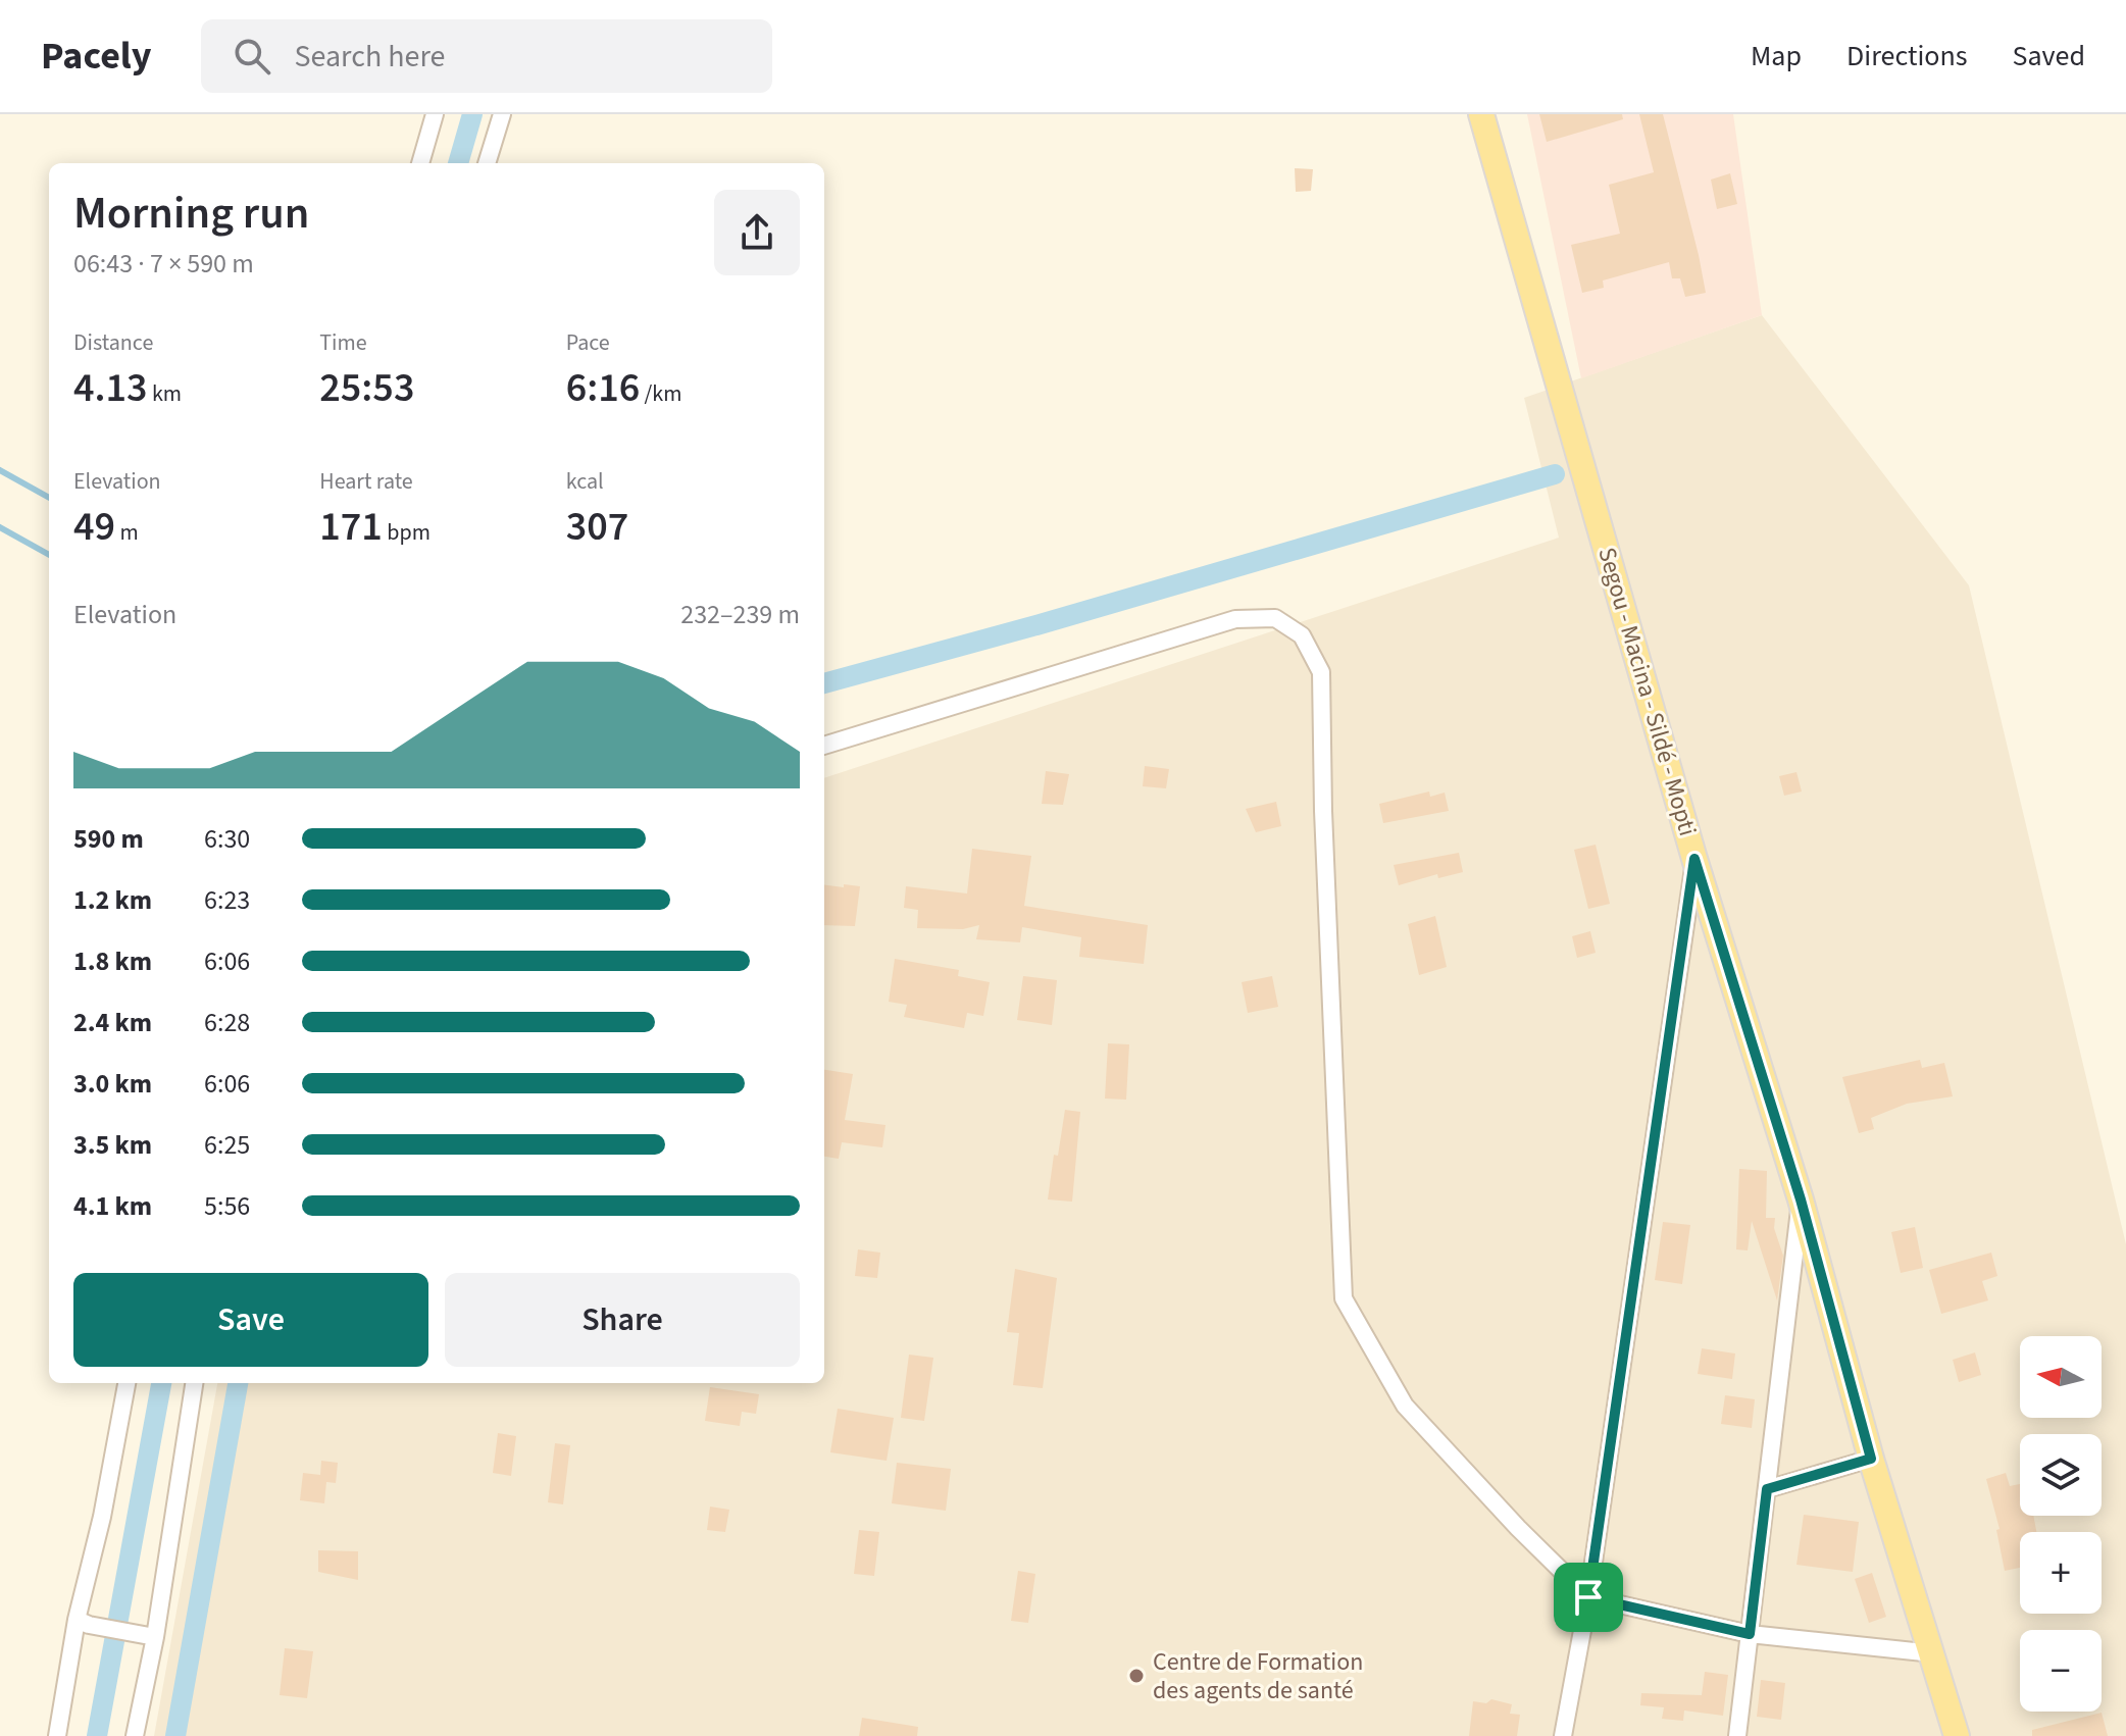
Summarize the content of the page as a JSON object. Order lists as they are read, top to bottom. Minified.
{"streets":{"main road":["Segou - Macina - Sildé - Mopti"]},"places":["Centre de Formation des agents de santé"],"north":"left","page":{"header":"Pacely","search":"Search here","nav":["Map","Directions","Saved"],"heading":["Morning run","06:43 · 7 × 590 m"],"stats":[["Distance","4.13 km"],["Time","25:53"],["Pace","6:16 /km"],["Elevation","49 m"],["Heart rate","171 bpm"],["kcal","307"]],"chart":["Elevation","232–239 m"],"list":[{"name":"590 m","note":"6:30"},{"name":"1.2 km","note":"6:23"},{"name":"1.8 km","note":"6:06"},{"name":"2.4 km","note":"6:28"},{"name":"3.0 km","note":"6:06"},{"name":"3.5 km","note":"6:25"},{"name":"4.1 km","note":"5:56"}],"buttons":["Save","Share"],"map_buttons":["+","−"]}}
